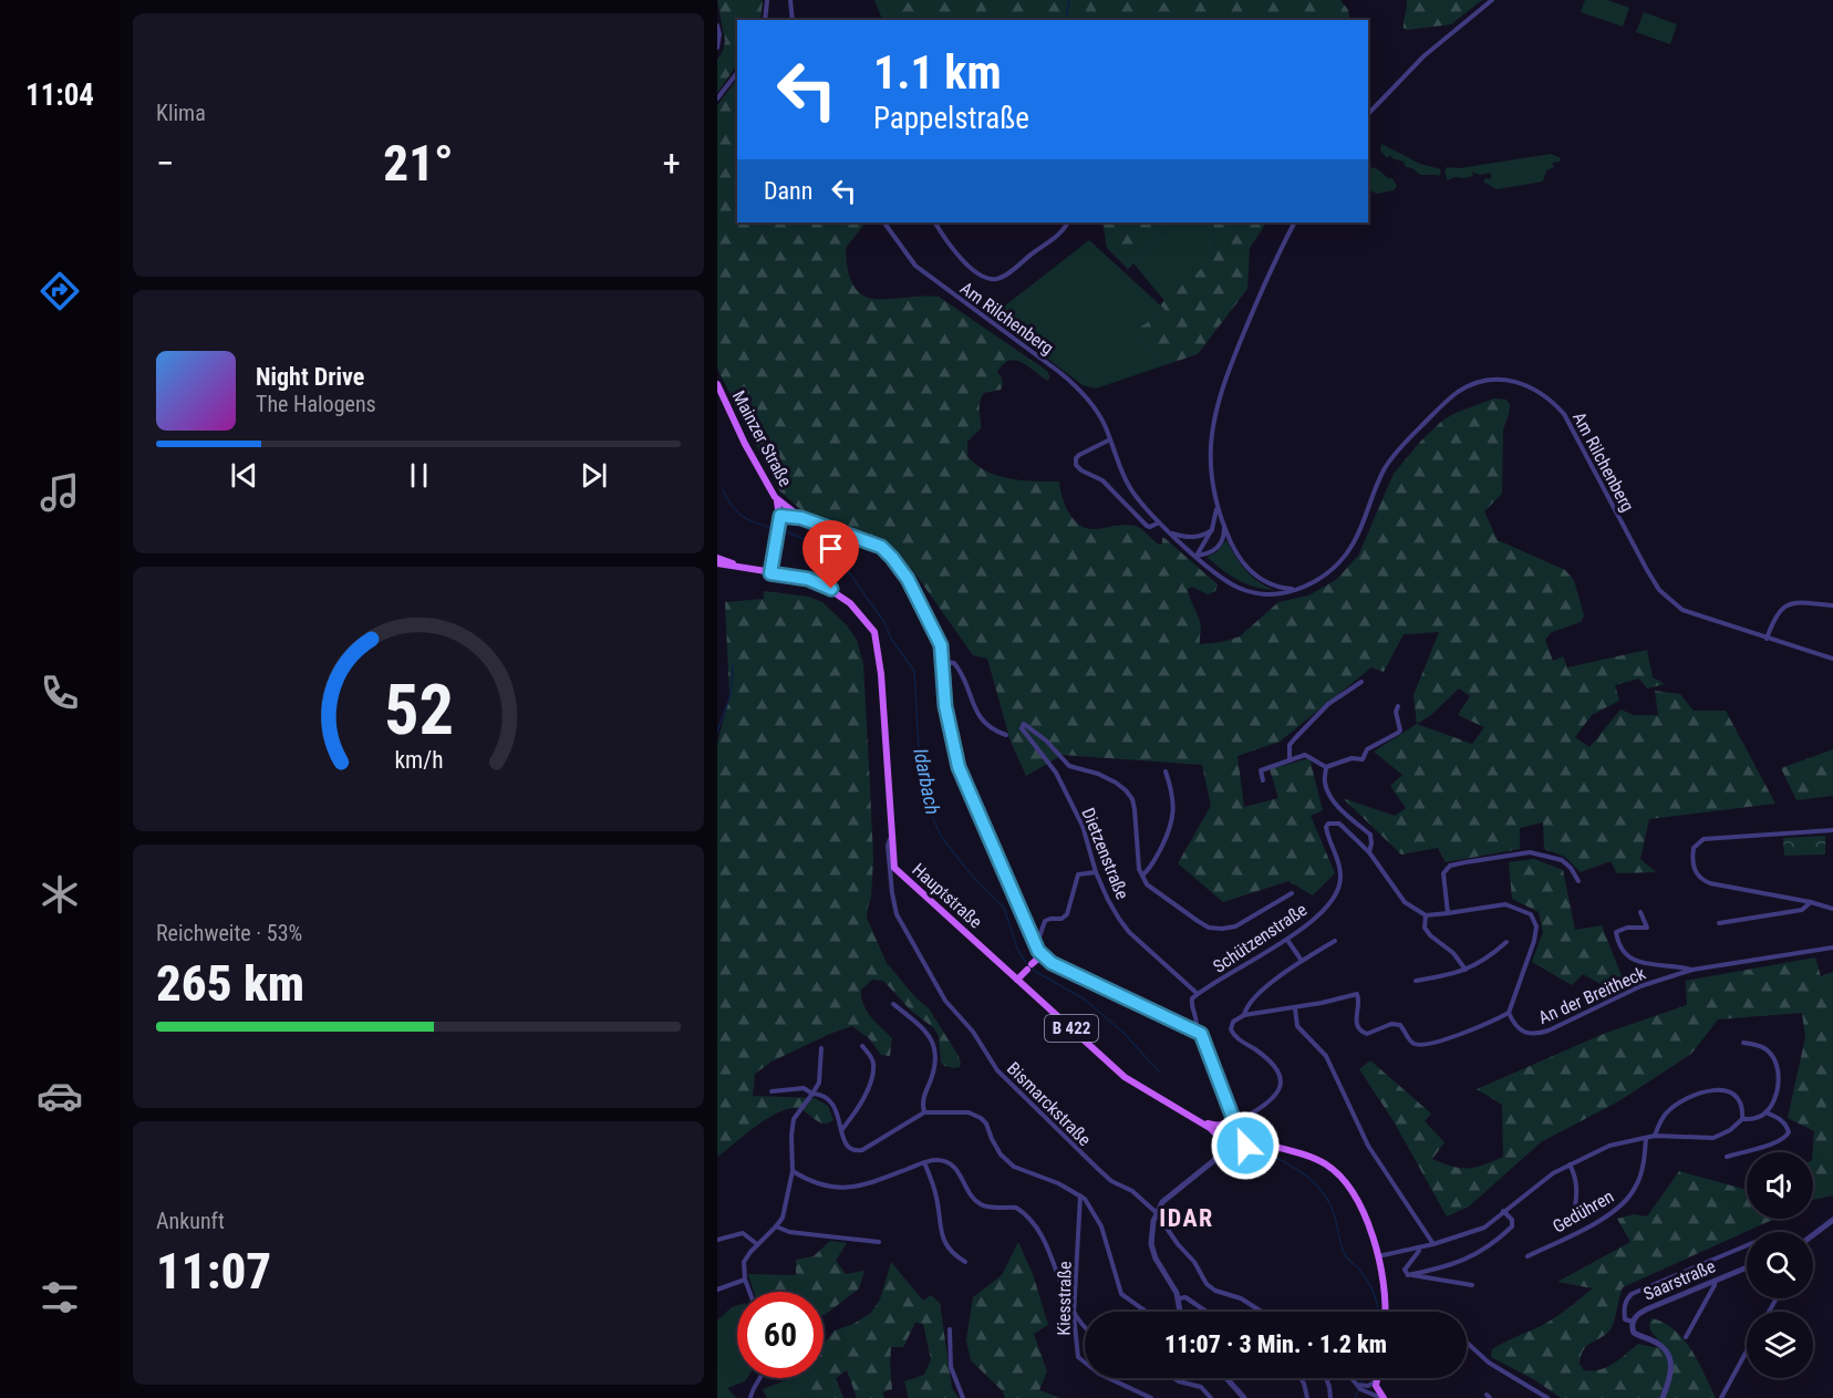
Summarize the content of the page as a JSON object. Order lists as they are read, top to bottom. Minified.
{"streets":{"main road":["Mainzer Straße","Hauptstraße","B 422"],"street":["Am Rilchenberg","Dietzenstraße","Schützenstraße","An der Breitheck","Bismarckstraße","Gedühren","Saarstraße","Kiesstraße"]},"crossings":[["Dietzenstraße","Schützenstraße"],["Hauptstraße","B 422"],["Hauptstraße","Bismarckstraße"]],"districts":["IDAR"],"water":["Idarbach"],"page":{"tabs":"11:04","tile":["Klima",["Reichweite · 53%","265 km"],["Ankunft","11:07"]],"turn":["1.1 km","Pappelstraße"],"heat":["−","21°","+"],"then":"Dann","song":["Night Drive","The Halogens"],"limit":"60","trip":"11:07 · 3 Min. · 1.2 km","gauge":["52","km/h"]}}
